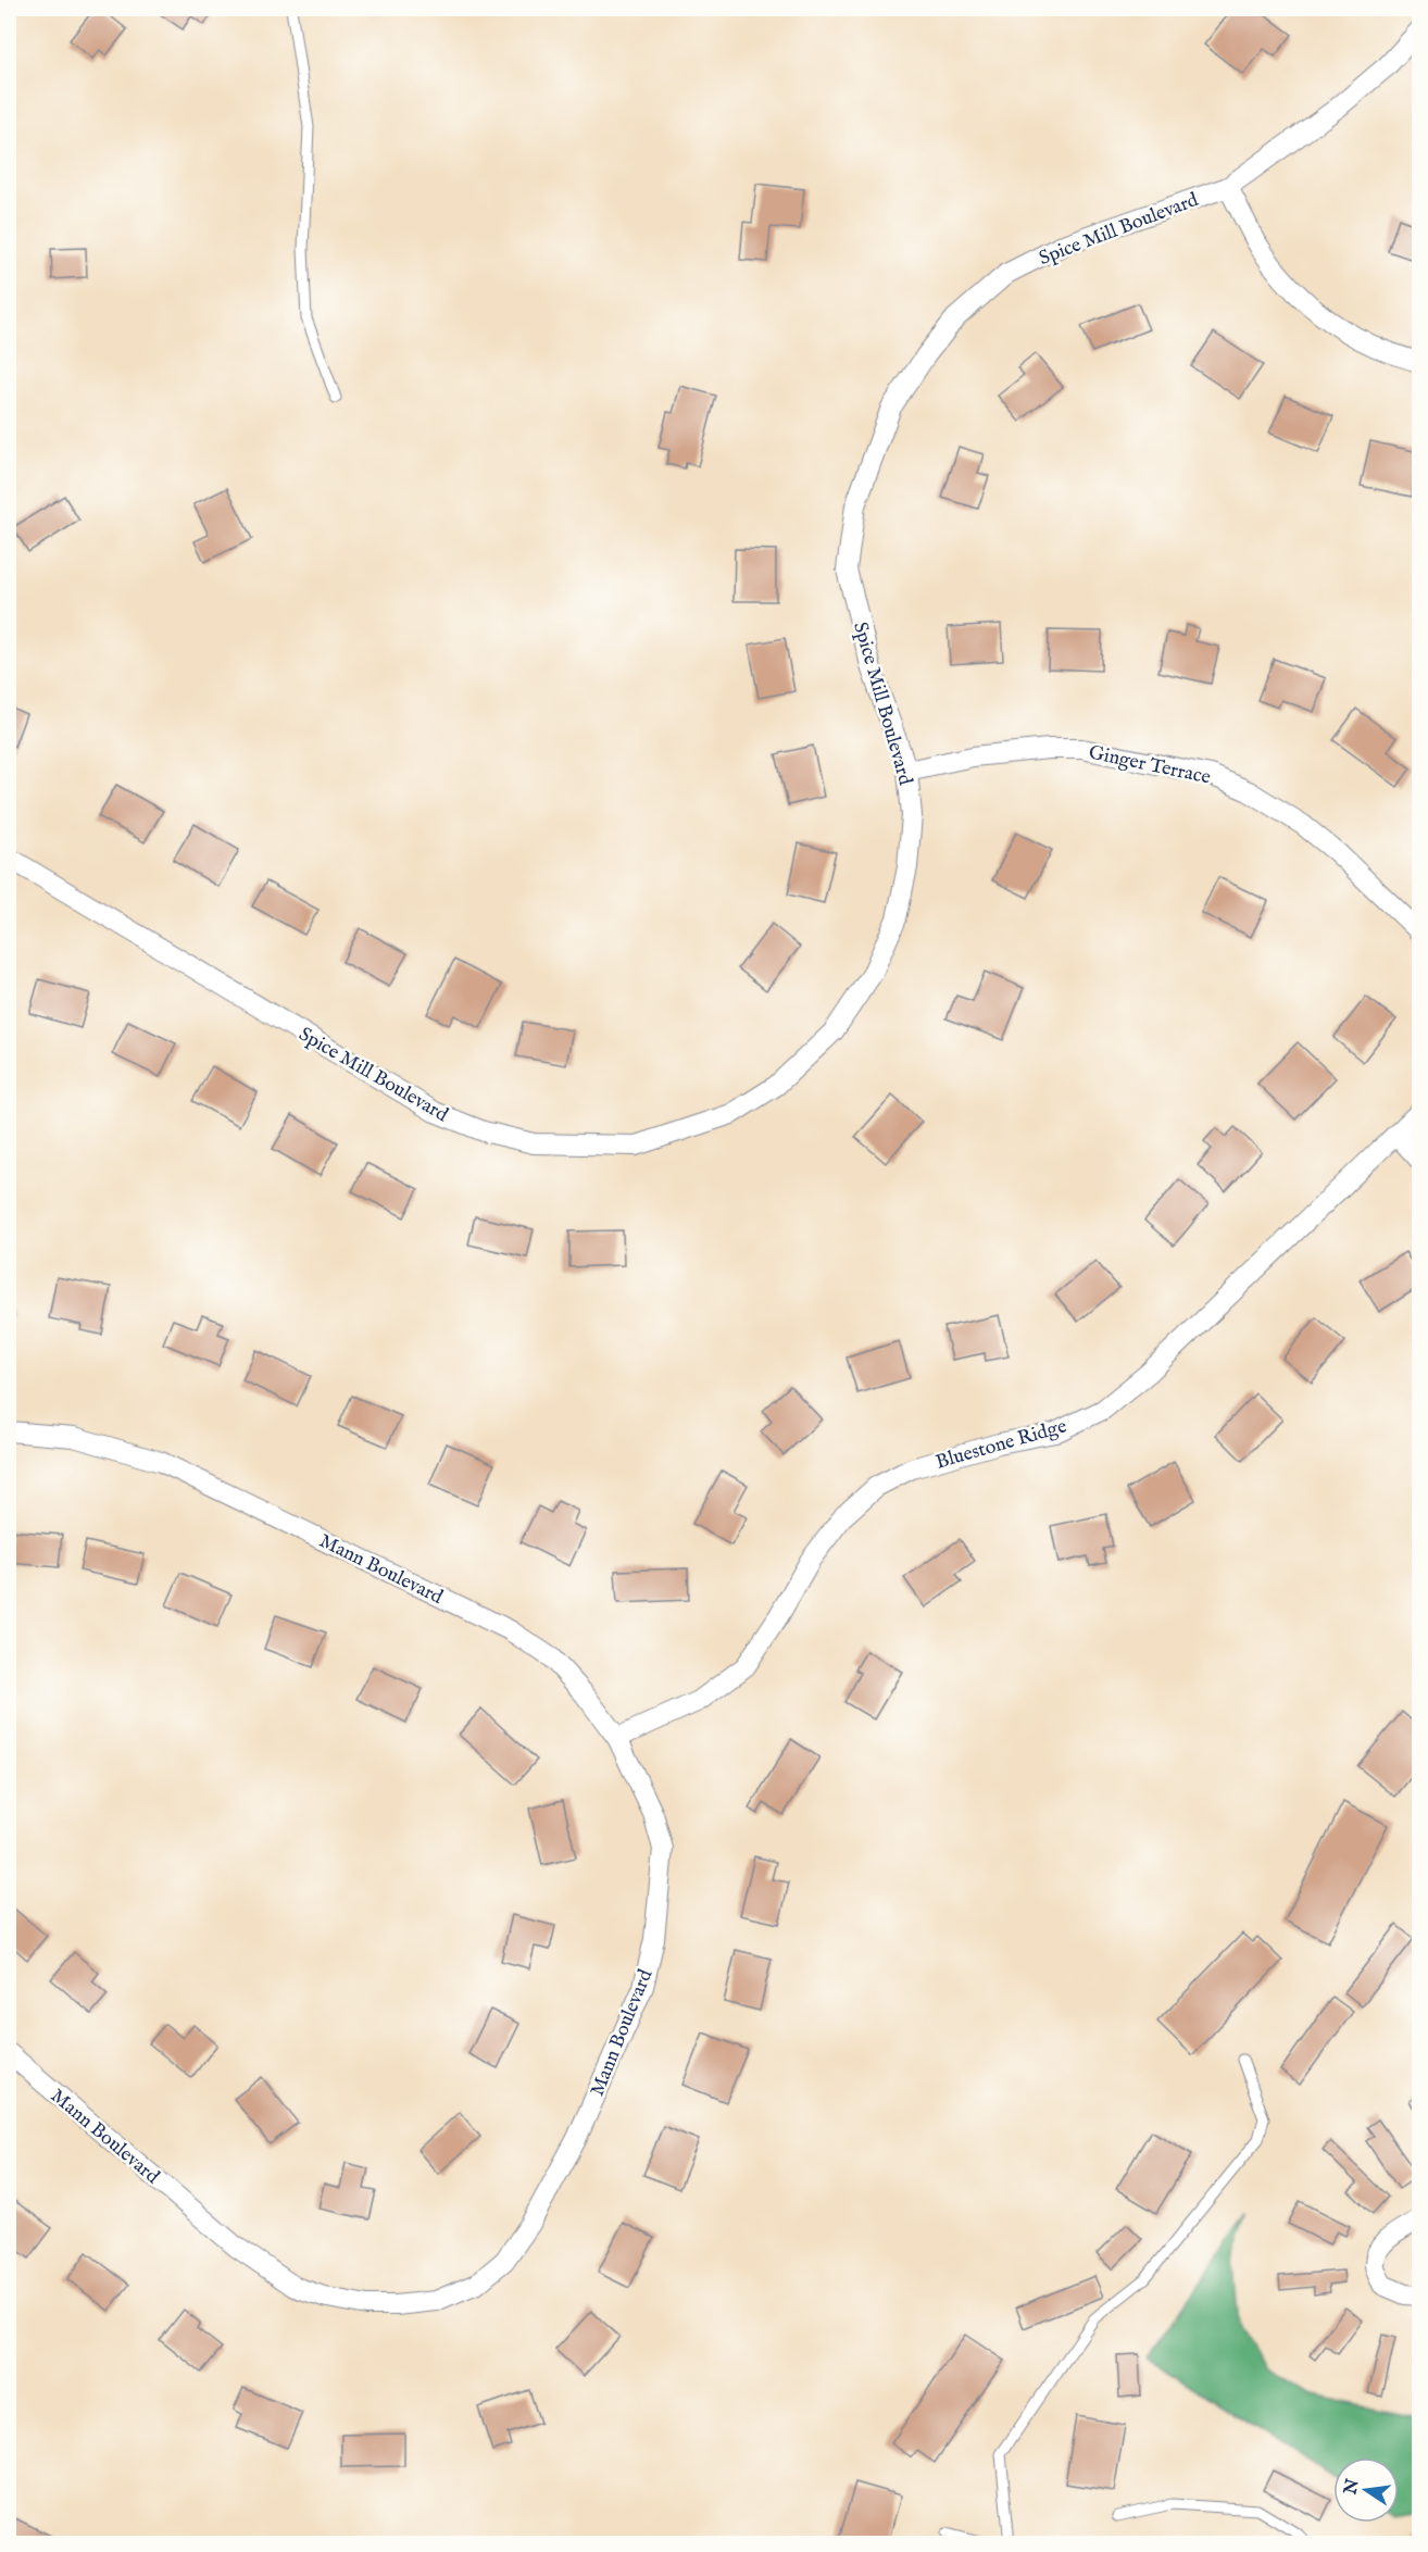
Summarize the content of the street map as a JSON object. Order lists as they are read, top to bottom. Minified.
{"streets":{"street":["Spice Mill Boulevard","Ginger Terrace","Bluestone Ridge","Mann Boulevard"]},"crossings":[["Spice Mill Boulevard","Ginger Terrace"],["Bluestone Ridge","Mann Boulevard"]],"north":"left"}
